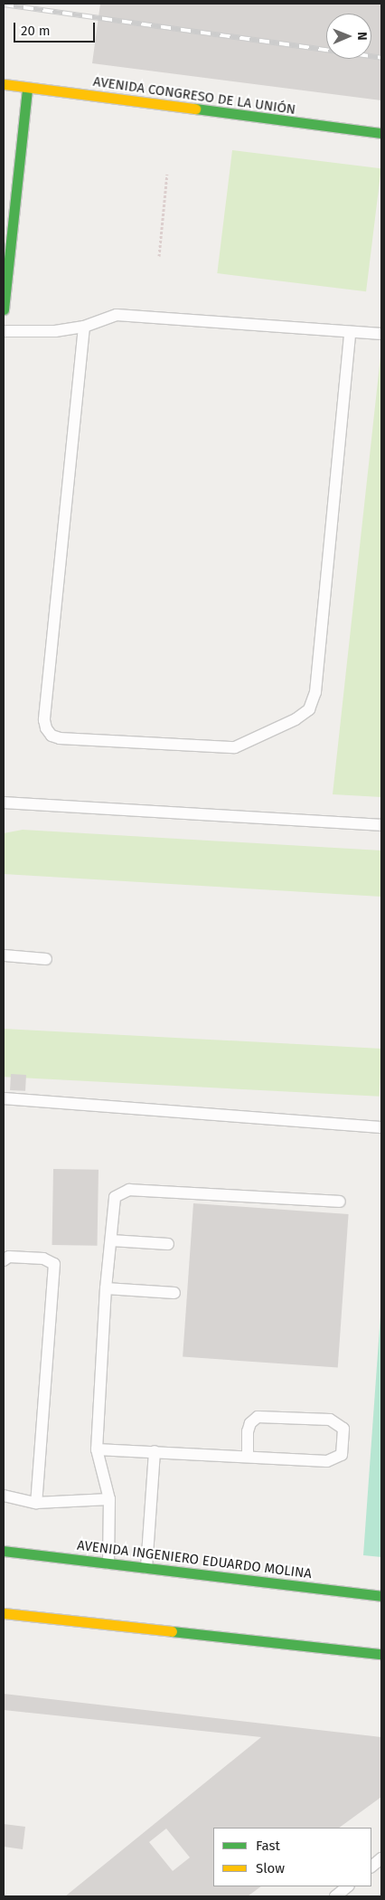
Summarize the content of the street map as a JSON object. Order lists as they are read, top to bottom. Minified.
{"streets":{"street":["AVENIDA CONGRESO DE LA UNIÓN","AVENIDA INGENIERO EDUARDO MOLINA"]},"legend":["Fast","Slow"],"scale_bar":"20 m","north":"right"}
